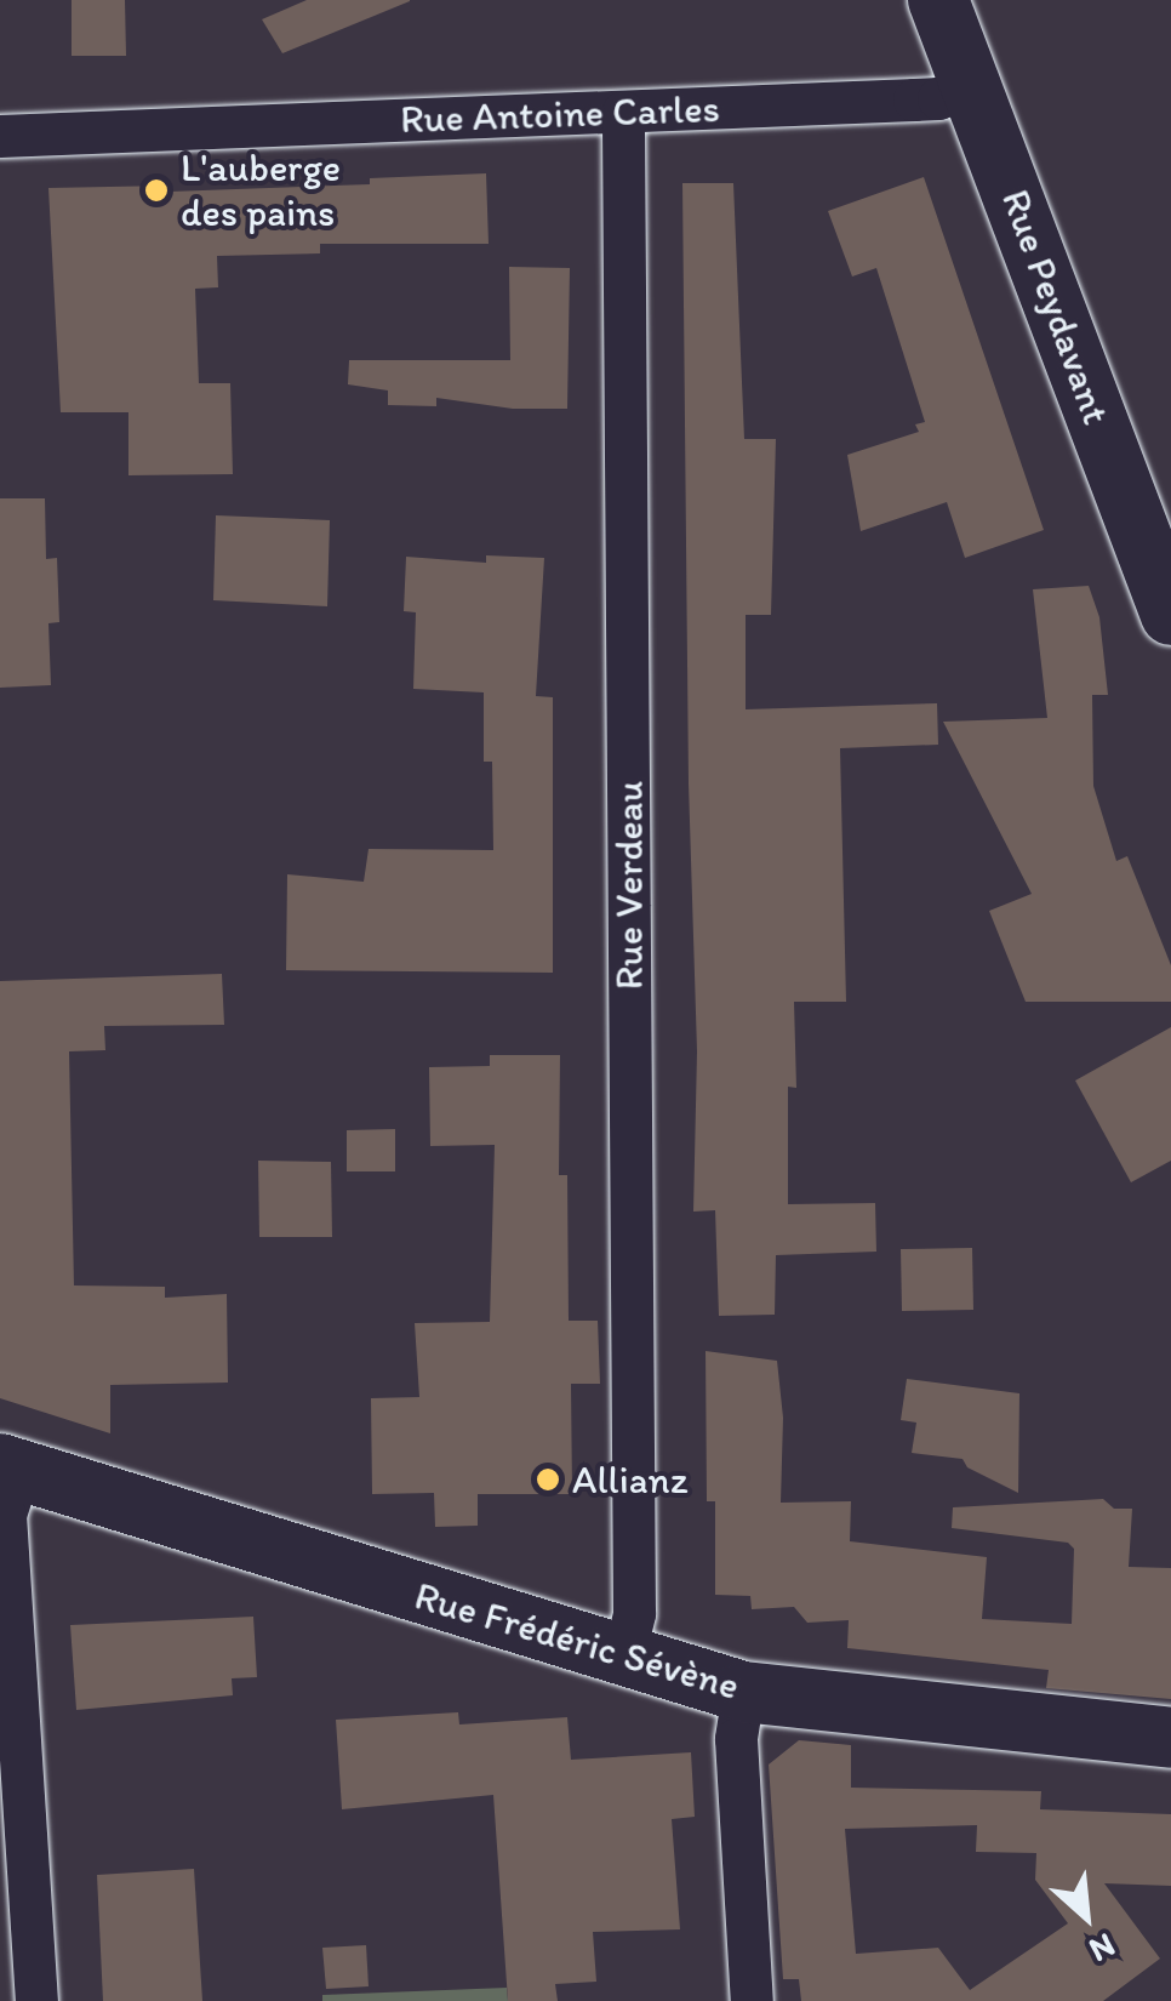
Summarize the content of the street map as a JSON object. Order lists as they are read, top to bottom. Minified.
{"streets":{"street":["Rue Antoine Carles","Rue Peydavant","Rue Verdeau","Rue Frédéric Sévène"]},"crossings":[["Rue Antoine Carles","Rue Peydavant"],["Rue Antoine Carles","Rue Verdeau"],["Rue Verdeau","Rue Frédéric Sévène"]],"places":["L'auberge des pains","Allianz"],"north":"bottom right"}
